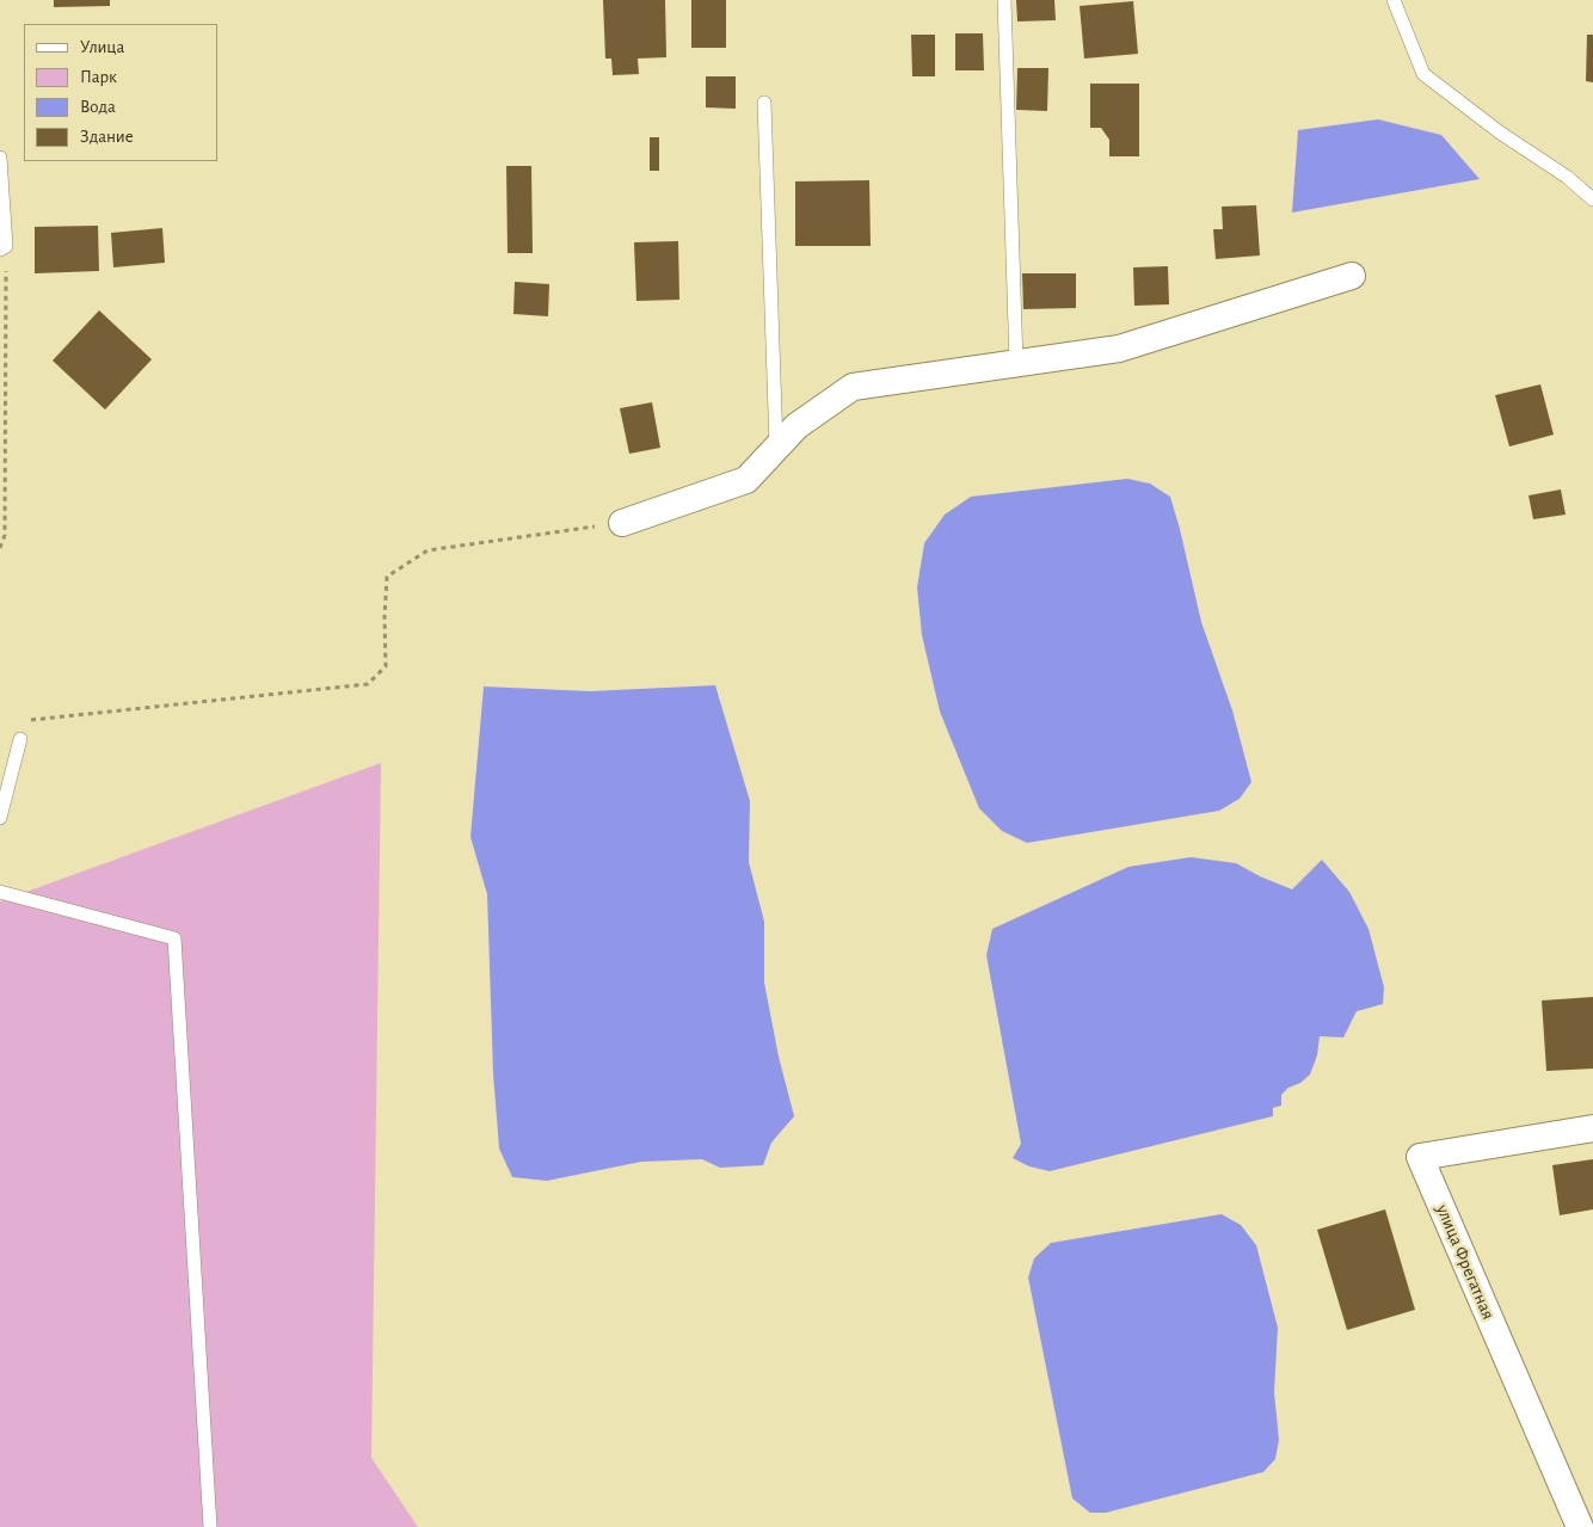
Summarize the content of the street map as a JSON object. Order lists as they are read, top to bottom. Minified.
{"streets":{"street":["улица Фрегатная"]},"legend":["Улица","Парк","Вода","Здание"]}
